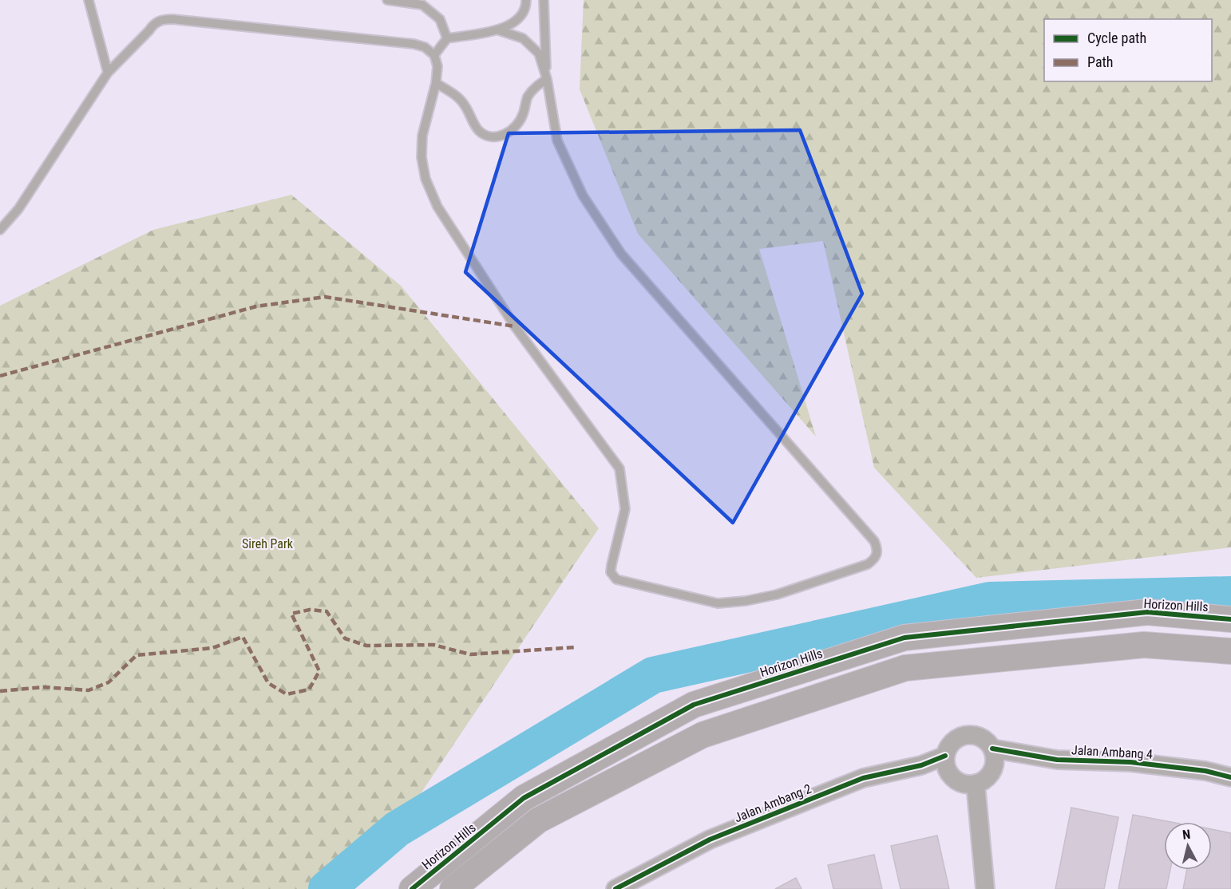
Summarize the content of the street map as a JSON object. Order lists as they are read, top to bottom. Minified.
{"streets":{"street":["Horizon Hills","Jalan Ambang 4","Jalan Ambang 2"]},"crossings":[["Jalan Ambang 4","Jalan Ambang 2"]],"parks":["Sireh Park"],"legend":["Cycle path","Path"],"north":"top"}
